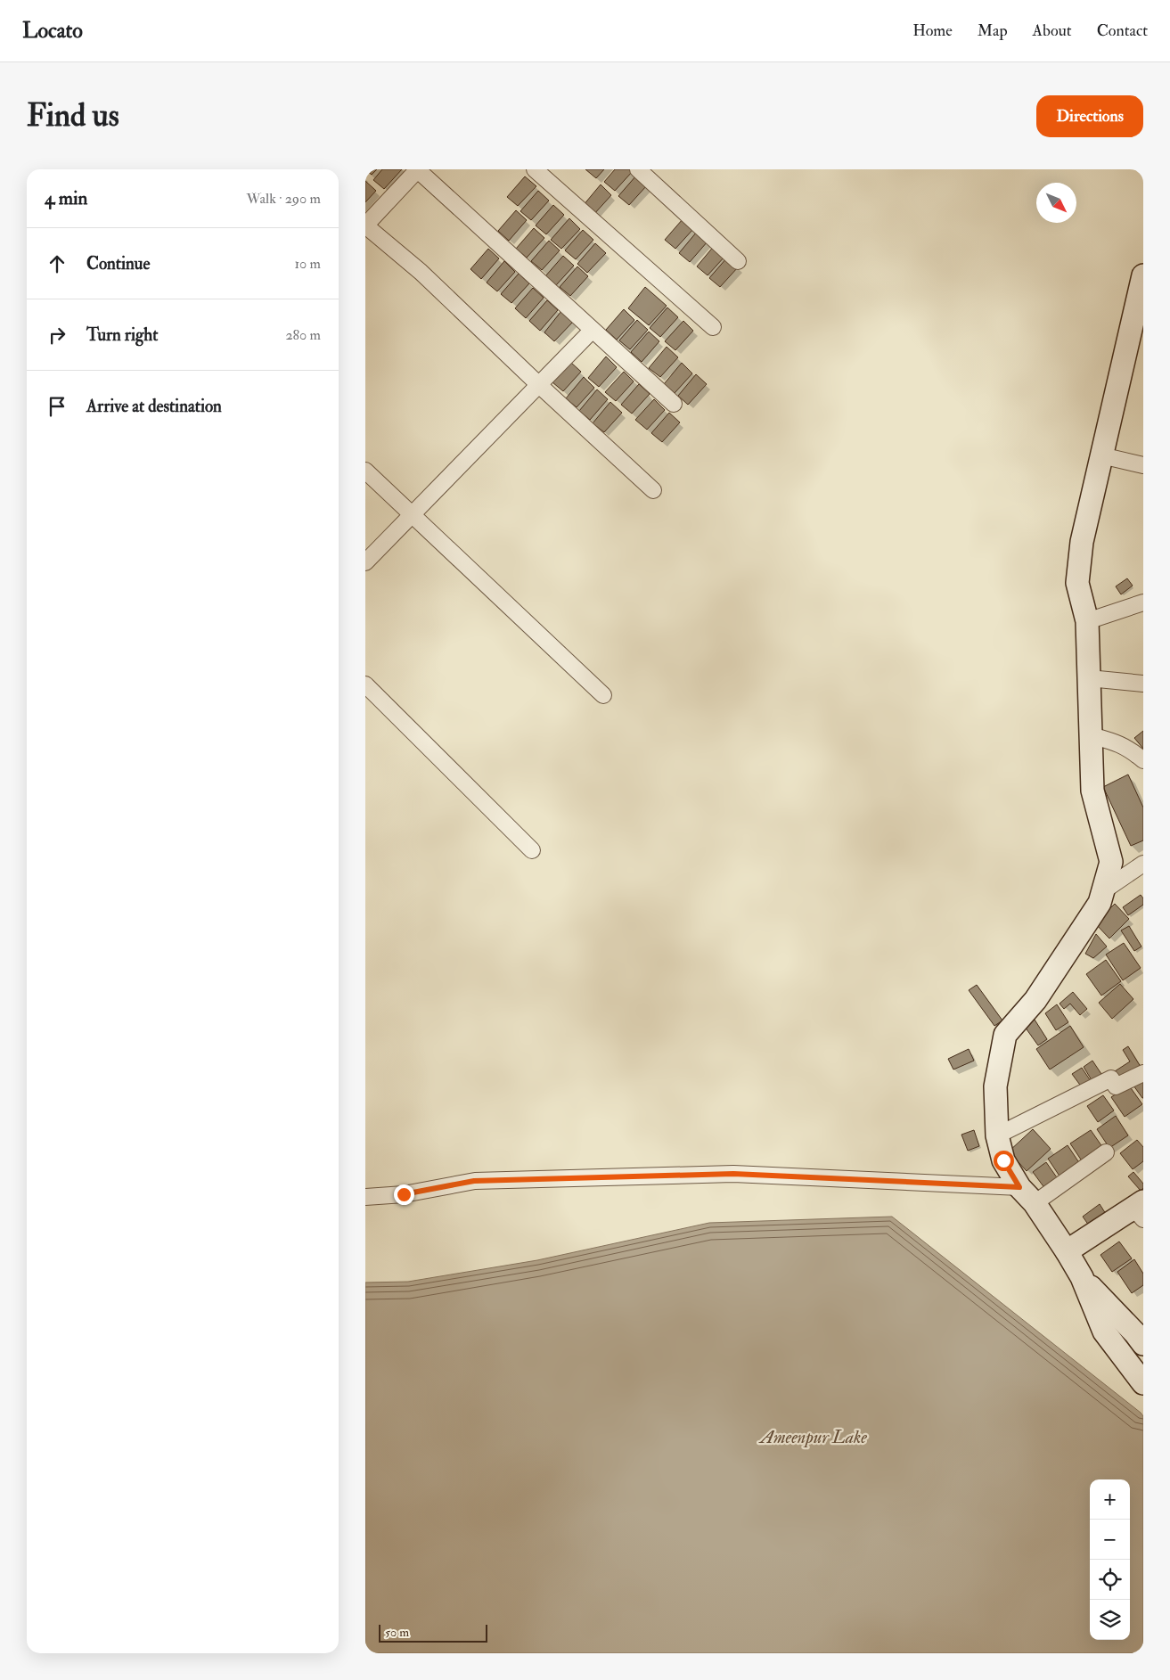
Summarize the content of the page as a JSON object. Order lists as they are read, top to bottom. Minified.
{"water":["Ameenpur Lake"],"scale_bar":"50 m","north":"bottom right","page":{"header":"Locato","nav":["Home","Map","About","Contact"],"buttons":"Directions","title":"Find us","heading":["4 min","Walk · 290 m"],"list":[["Continue","10 m"],["Turn right","280 m"],"Arrive at destination"],"map_buttons":["+","−"],"scale":"50 m"}}
